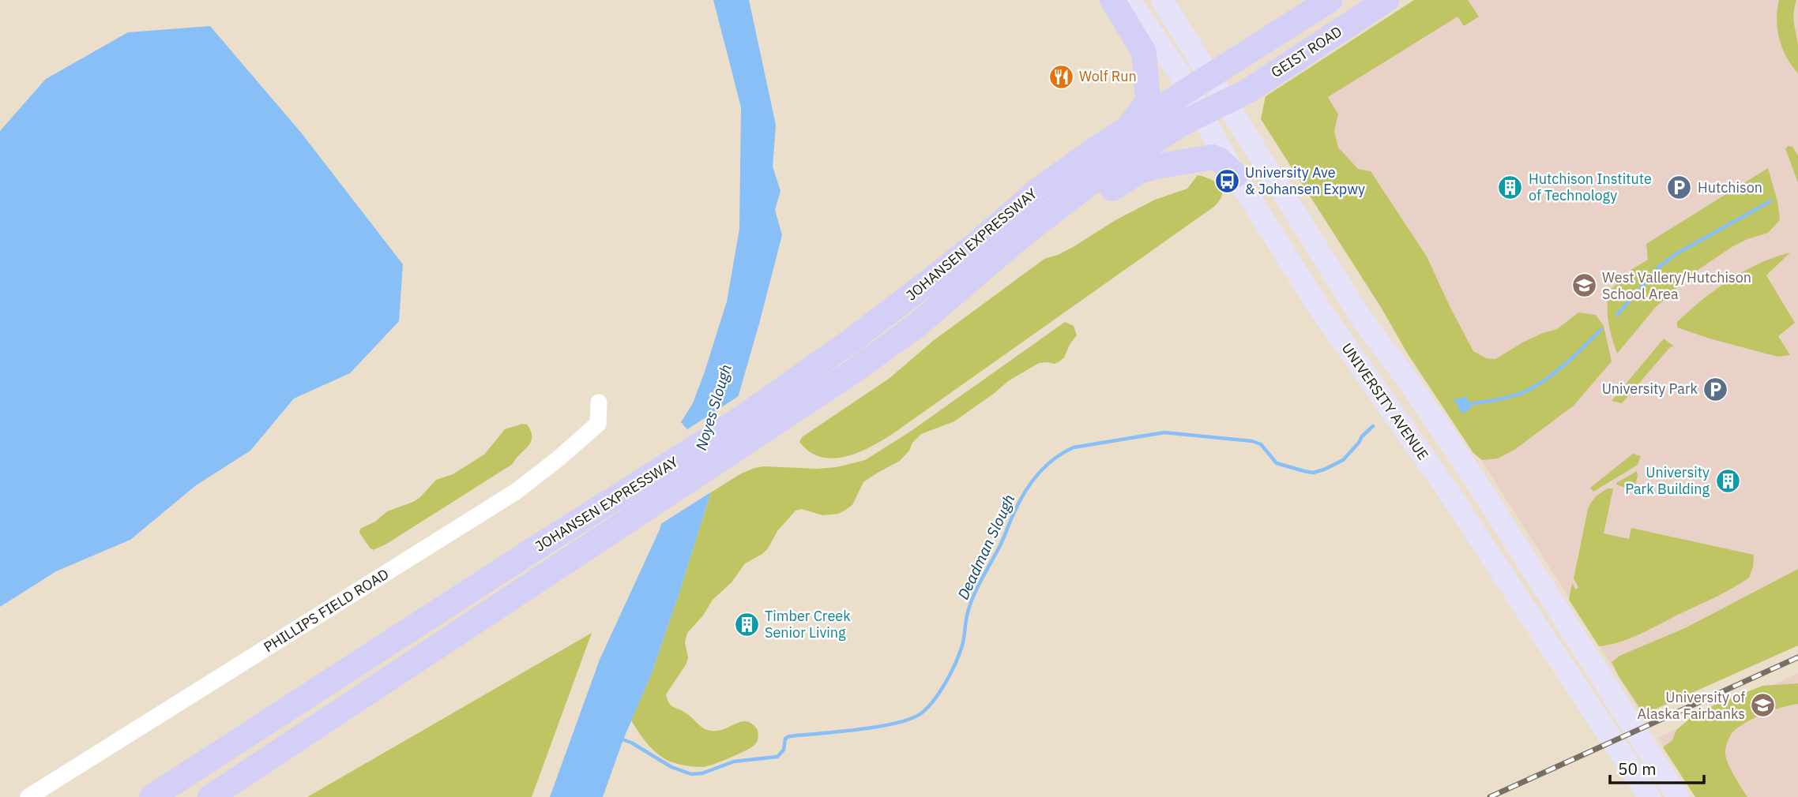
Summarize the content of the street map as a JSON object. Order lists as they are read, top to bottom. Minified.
{"streets":{"highway":["GEIST ROAD","JOHANSEN EXPRESSWAY"],"main road":["UNIVERSITY AVENUE"],"street":["PHILLIPS FIELD ROAD"]},"crossings":[["GEIST ROAD","JOHANSEN EXPRESSWAY"],["JOHANSEN EXPRESSWAY","UNIVERSITY AVENUE"]],"water":["Noyes Slough","Deadman Slough"],"places":{"restaurant":["Wolf Run"],"bus stop":["University Ave & Johansen Expwy"],"building":["Hutchison Institute of Technology","University Park Building","Timber Creek Senior Living"],"parking":["Hutchison","University Park"],"school or university":["West Vallery/Hutchison School Area","University of Alaska Fairbanks"]},"scale_bar":"50 m"}
